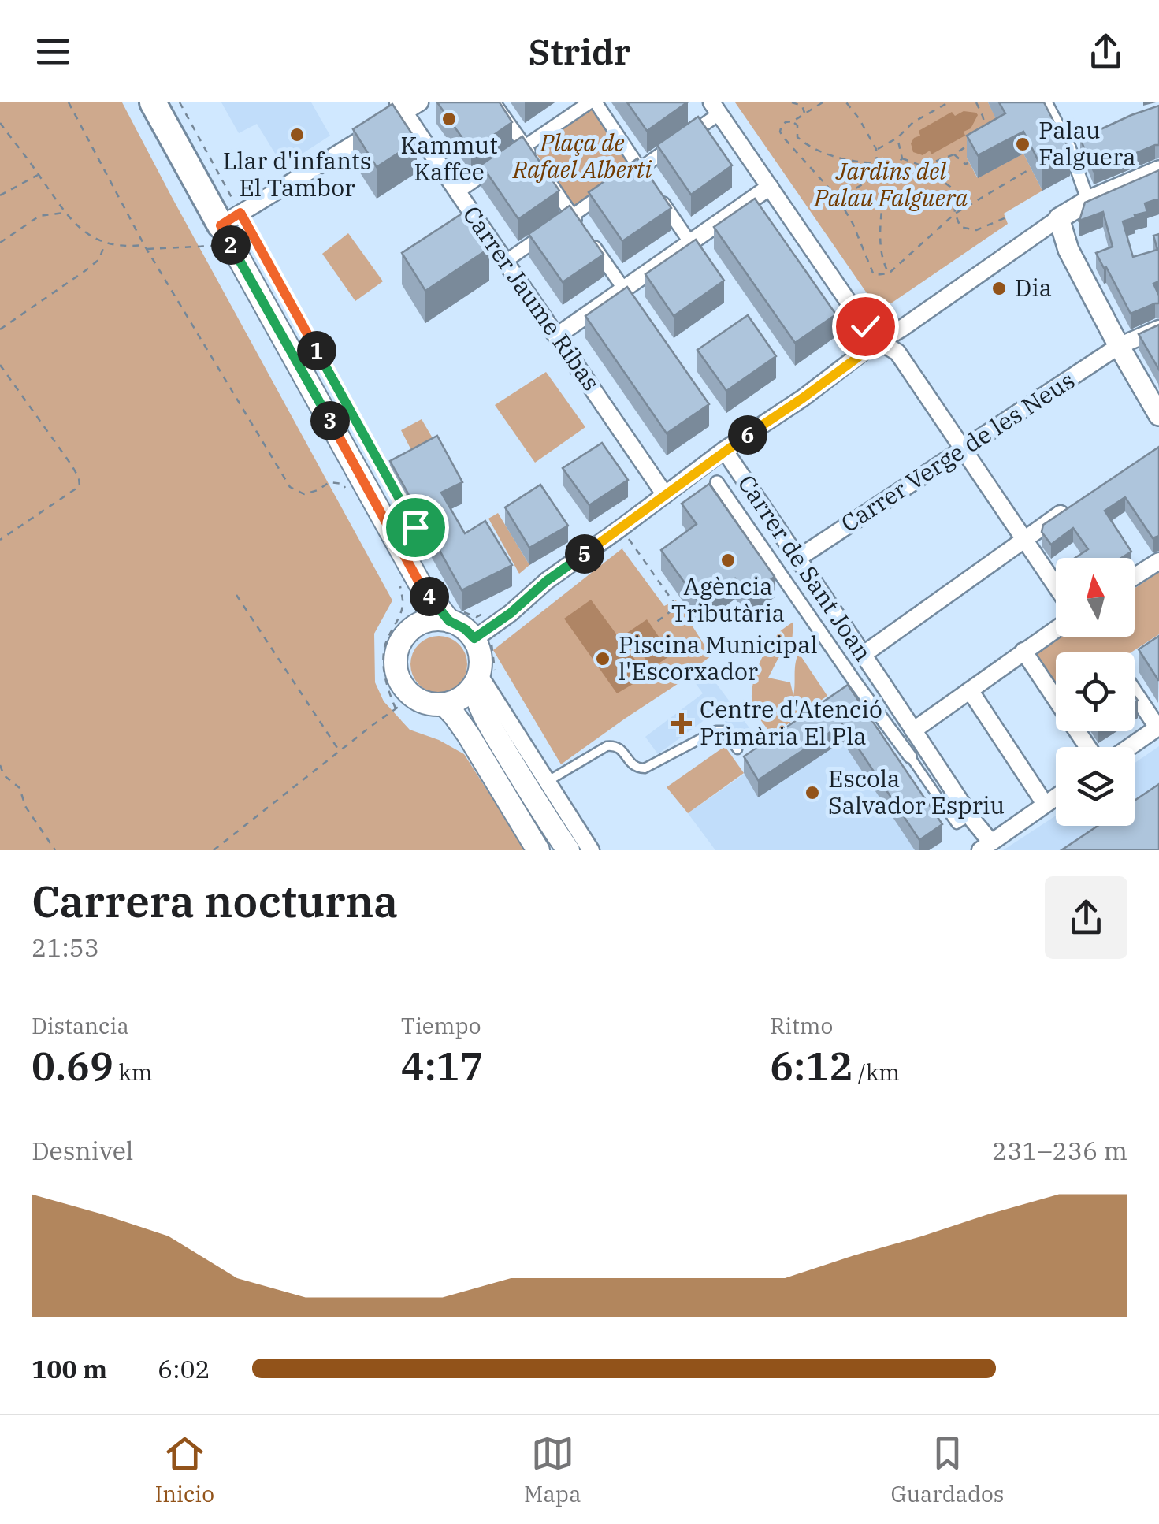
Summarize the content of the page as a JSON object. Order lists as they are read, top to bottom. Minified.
{"streets":{"street":["Carrer Jaume Ribas","Carrer Verge de les Neus","Carrer de Sant Joan"]},"crossings":[["Carrer Verge de les Neus","Carrer de Sant Joan"]],"parks":["Plaça de Rafael Alberti","Jardins del Palau Falguera"],"places":{"other":["Kammut Kaffee","Llar d'infants El Tambor","Palau Falguera","Dia","Agència Tributària","Piscina Municipal l'Escorxador","Escola Salvador Espriu"],"health":["Centre d'Atenció Primària El Pla"]},"north":"top","page":{"header":"Stridr","pins":["2","1","3","6","5","4"],"heading":["Carrera nocturna","21:53"],"stats":[["Distancia","0.69 km"],["Tiempo","4:17"],["Ritmo","6:12 /km"]],"chart":["Desnivel","231–236 m"],"list":[{"name":"100 m","note":"6:02"}],"tabs":["Inicio","Mapa","Guardados"]}}
